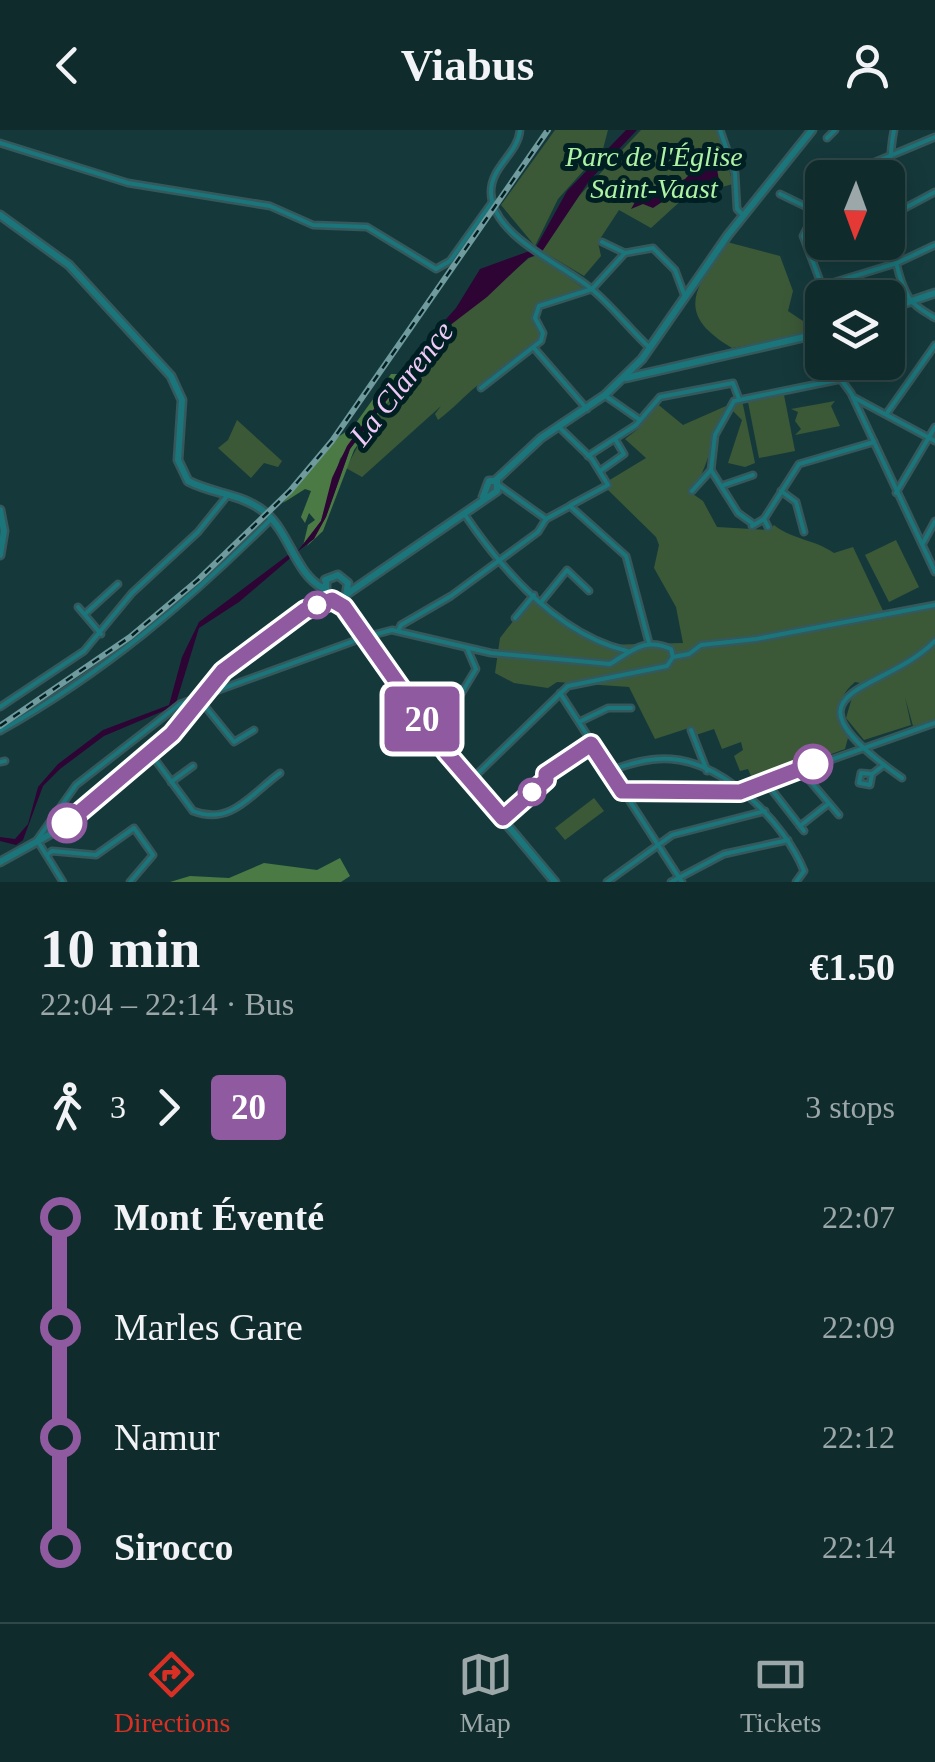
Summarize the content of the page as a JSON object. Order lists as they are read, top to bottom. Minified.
{"water":["La Clarence"],"parks":["Parc de l'Église Saint-Vaast"],"lines":["bus line 20"],"north":"bottom","page":{"header":"Viabus","on_map":"20","heading":["10 min","22:04 – 22:14 · Bus","€1.50"],"legs":["3","20","3 stops"],"list":[{"name":"Mont Éventé","value":"22:07"},{"name":"Marles Gare","value":"22:09"},{"name":"Namur","value":"22:12"},{"name":"Sirocco","value":"22:14"}],"tabs":["Directions","Map","Tickets"]}}
